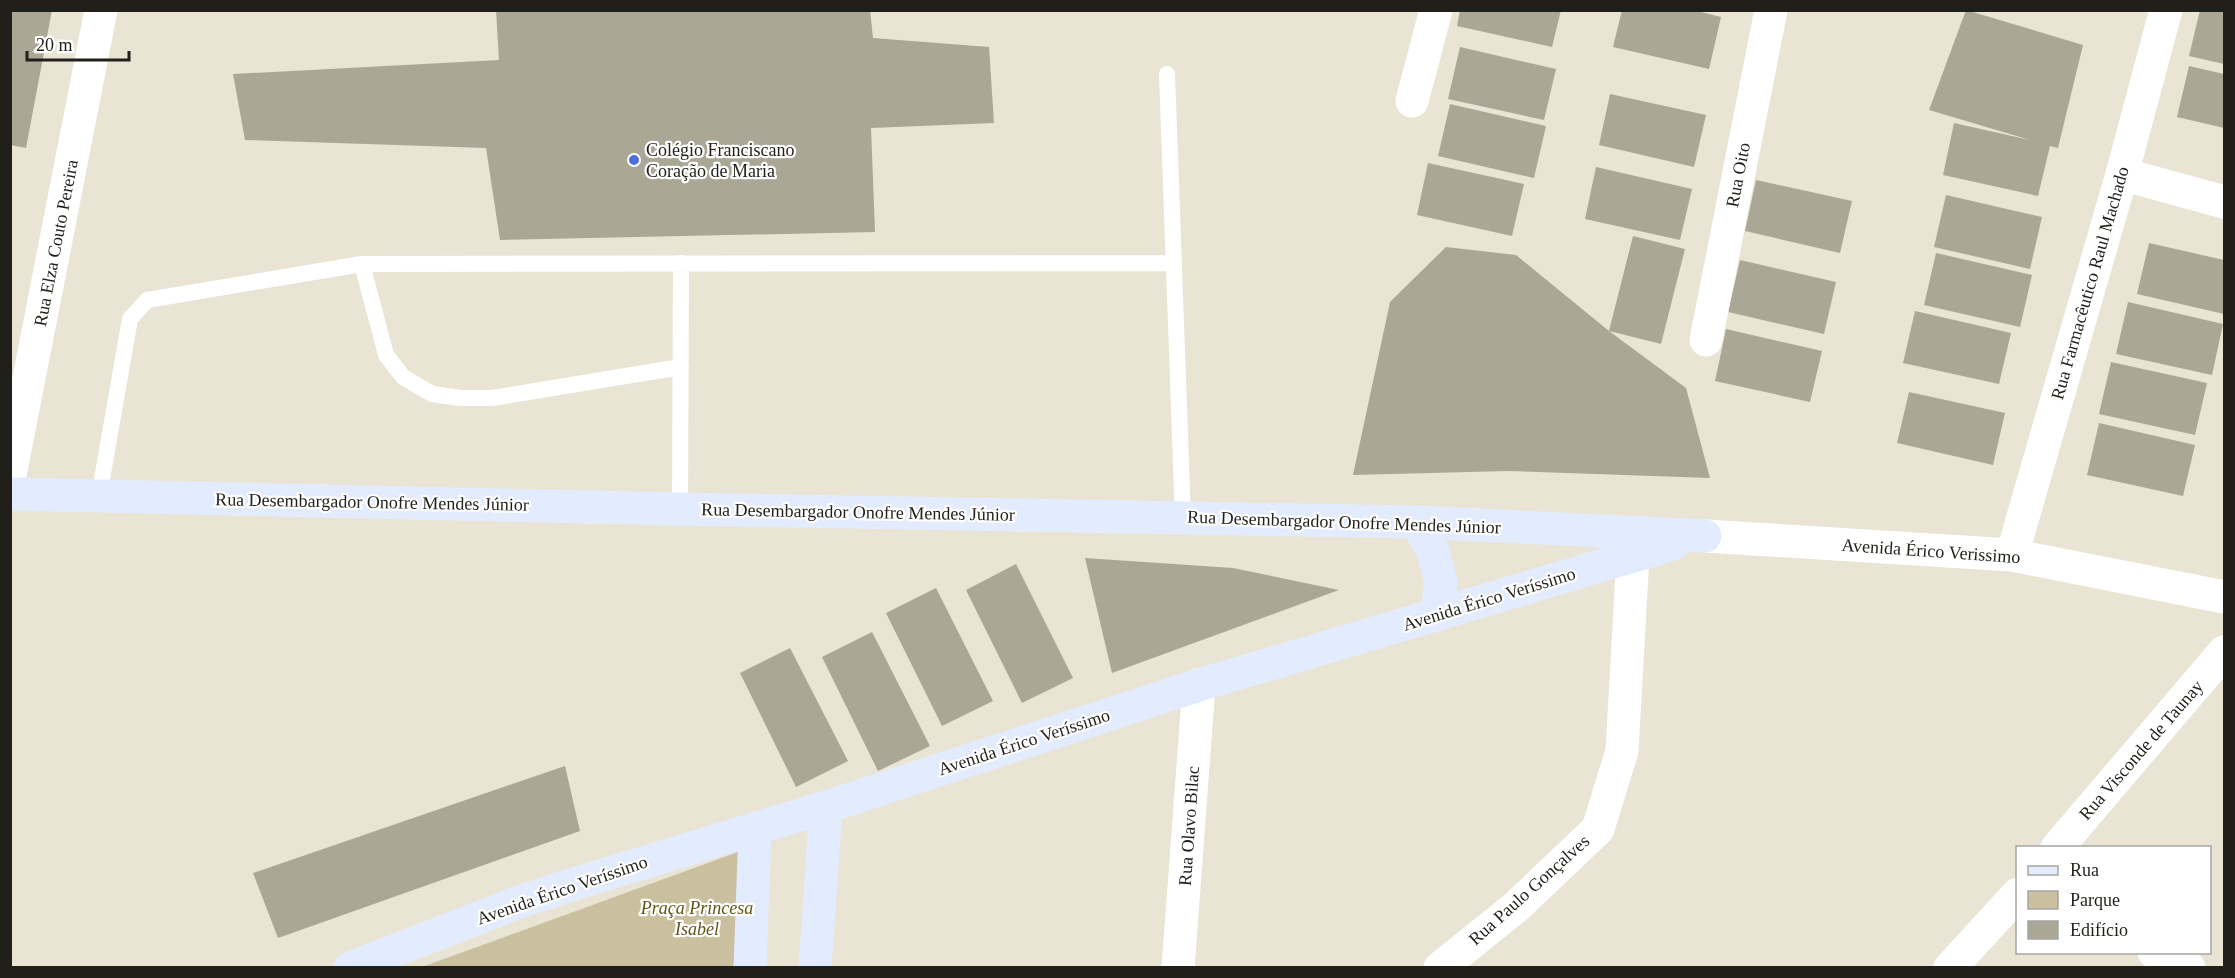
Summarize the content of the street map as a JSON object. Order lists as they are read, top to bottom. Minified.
{"streets":{"street":["Rua Oito","Rua Elza Couto Pereira","Rua Farmacêutico Raul Machado","Rua Desembargador Onofre Mendes Júnior","Avenida Érico Verissimo","Avenida Érico Veríssimo","Rua Visconde de Taunay","Rua Olavo Bilac","Rua Paulo Gonçalves"]},"crossings":[["Rua Farmacêutico Raul Machado","Avenida Érico Verissimo"],["Rua Desembargador Onofre Mendes Júnior","Avenida Érico Verissimo"],["Rua Desembargador Onofre Mendes Júnior","Avenida Érico Veríssimo"],["Avenida Érico Verissimo","Avenida Érico Veríssimo"],["Avenida Érico Veríssimo","Rua Olavo Bilac"],["Avenida Érico Veríssimo","Rua Paulo Gonçalves"]],"parks":["Praça Princesa Isabel"],"places":["Colégio Franciscano Coração de Maria"],"legend":["Rua","Parque","Edifício"],"scale_bar":"20 m"}
